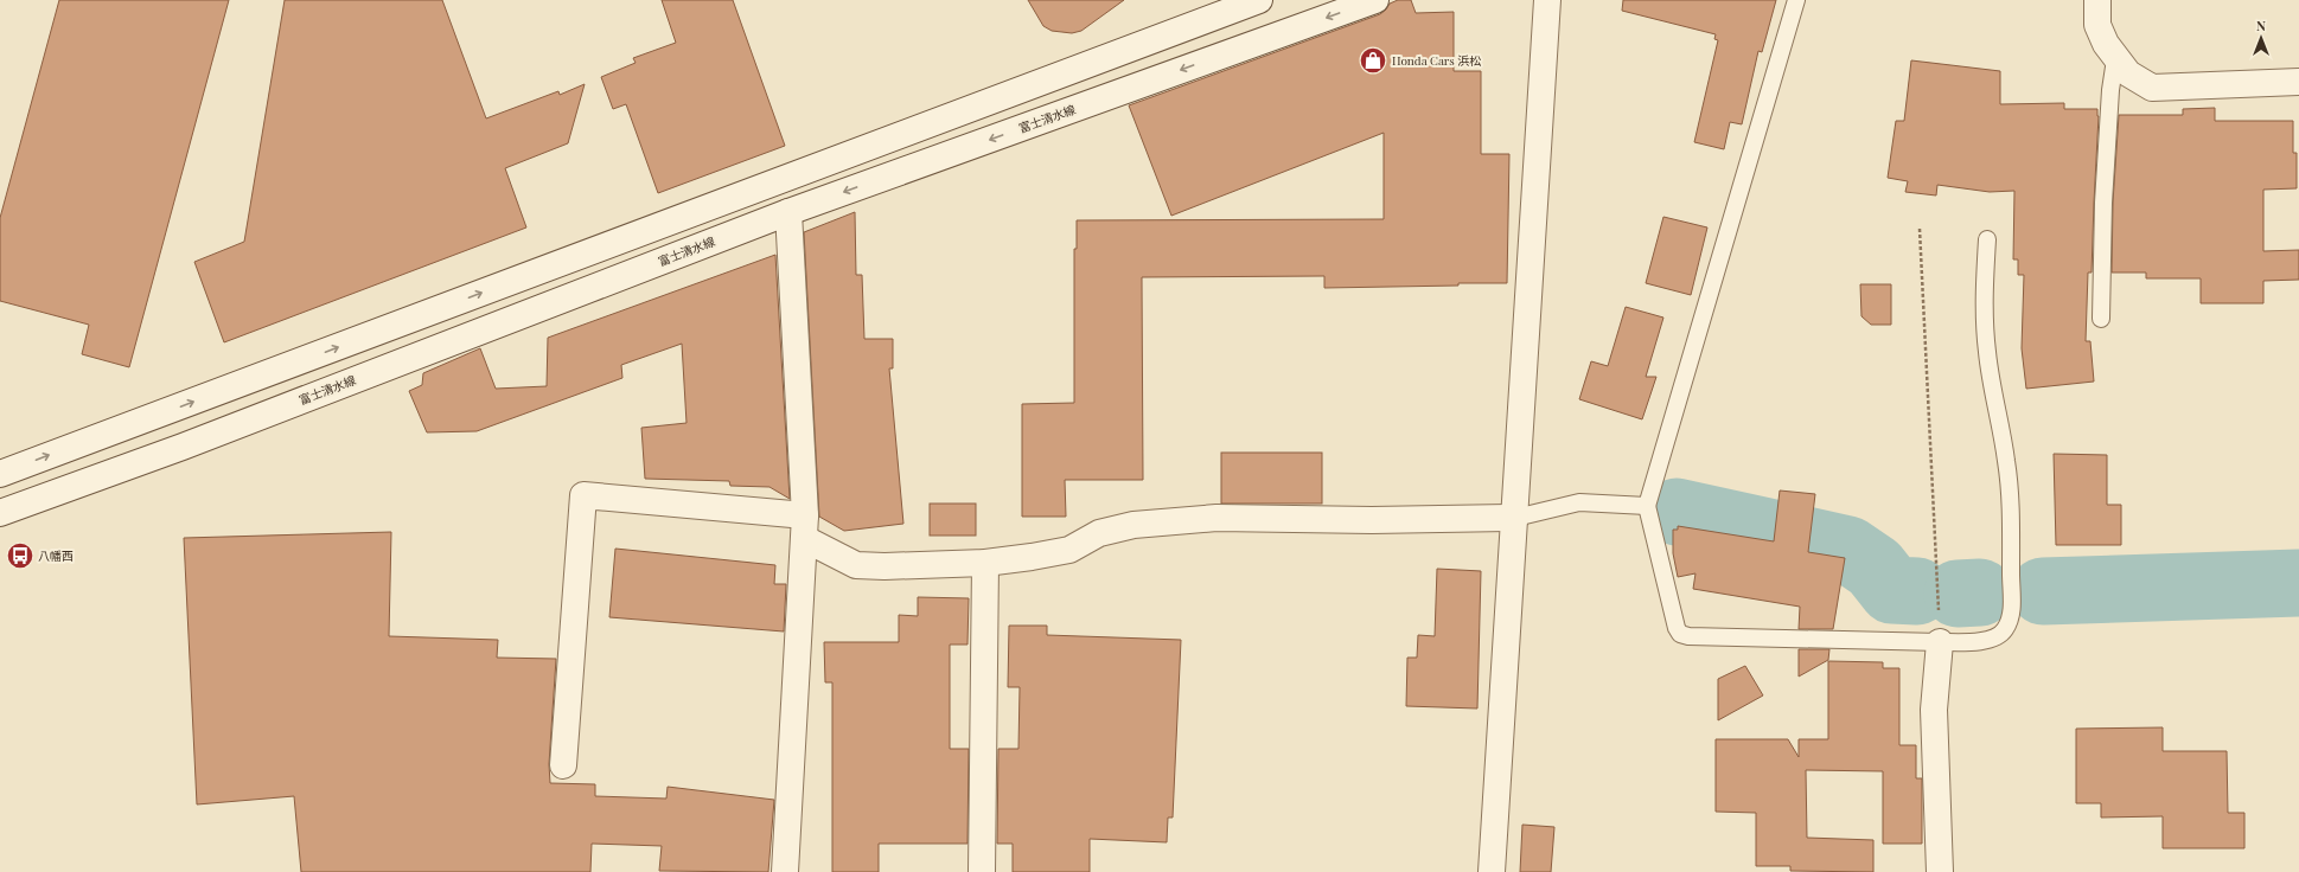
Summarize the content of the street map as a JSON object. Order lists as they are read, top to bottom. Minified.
{"streets":{"street":["富士清水線"]},"places":{"shop":["Honda Cars 浜松"],"bus stop":["八幡西"]},"north":"top"}
